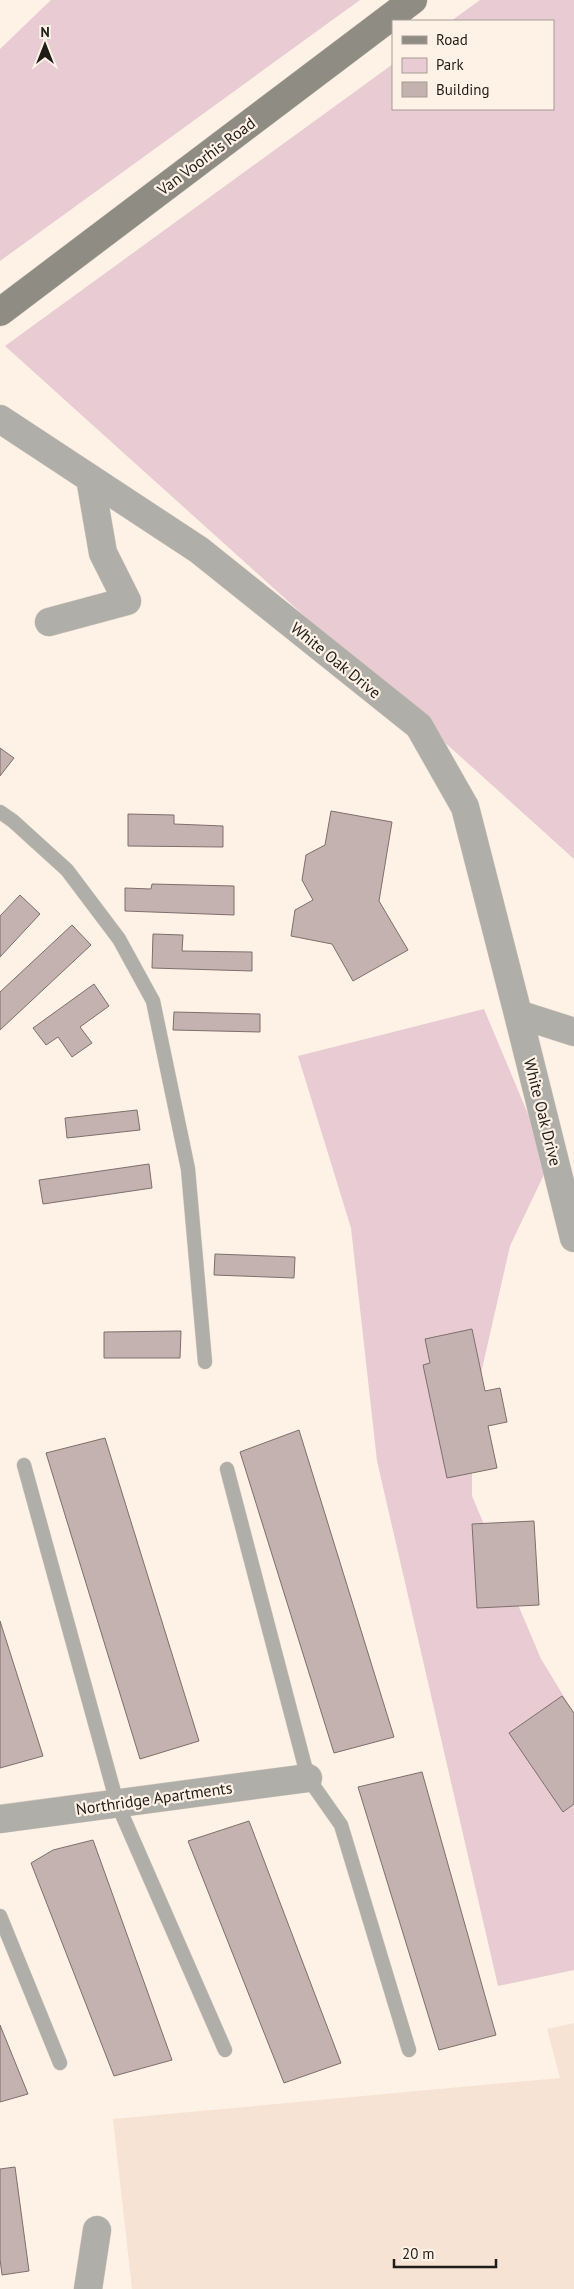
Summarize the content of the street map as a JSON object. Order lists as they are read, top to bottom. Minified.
{"streets":{"street":["Van Voorhis Road","White Oak Drive","Northridge Apartments"]},"legend":["Road","Park","Building"],"scale_bar":"20 m","north":"top"}
